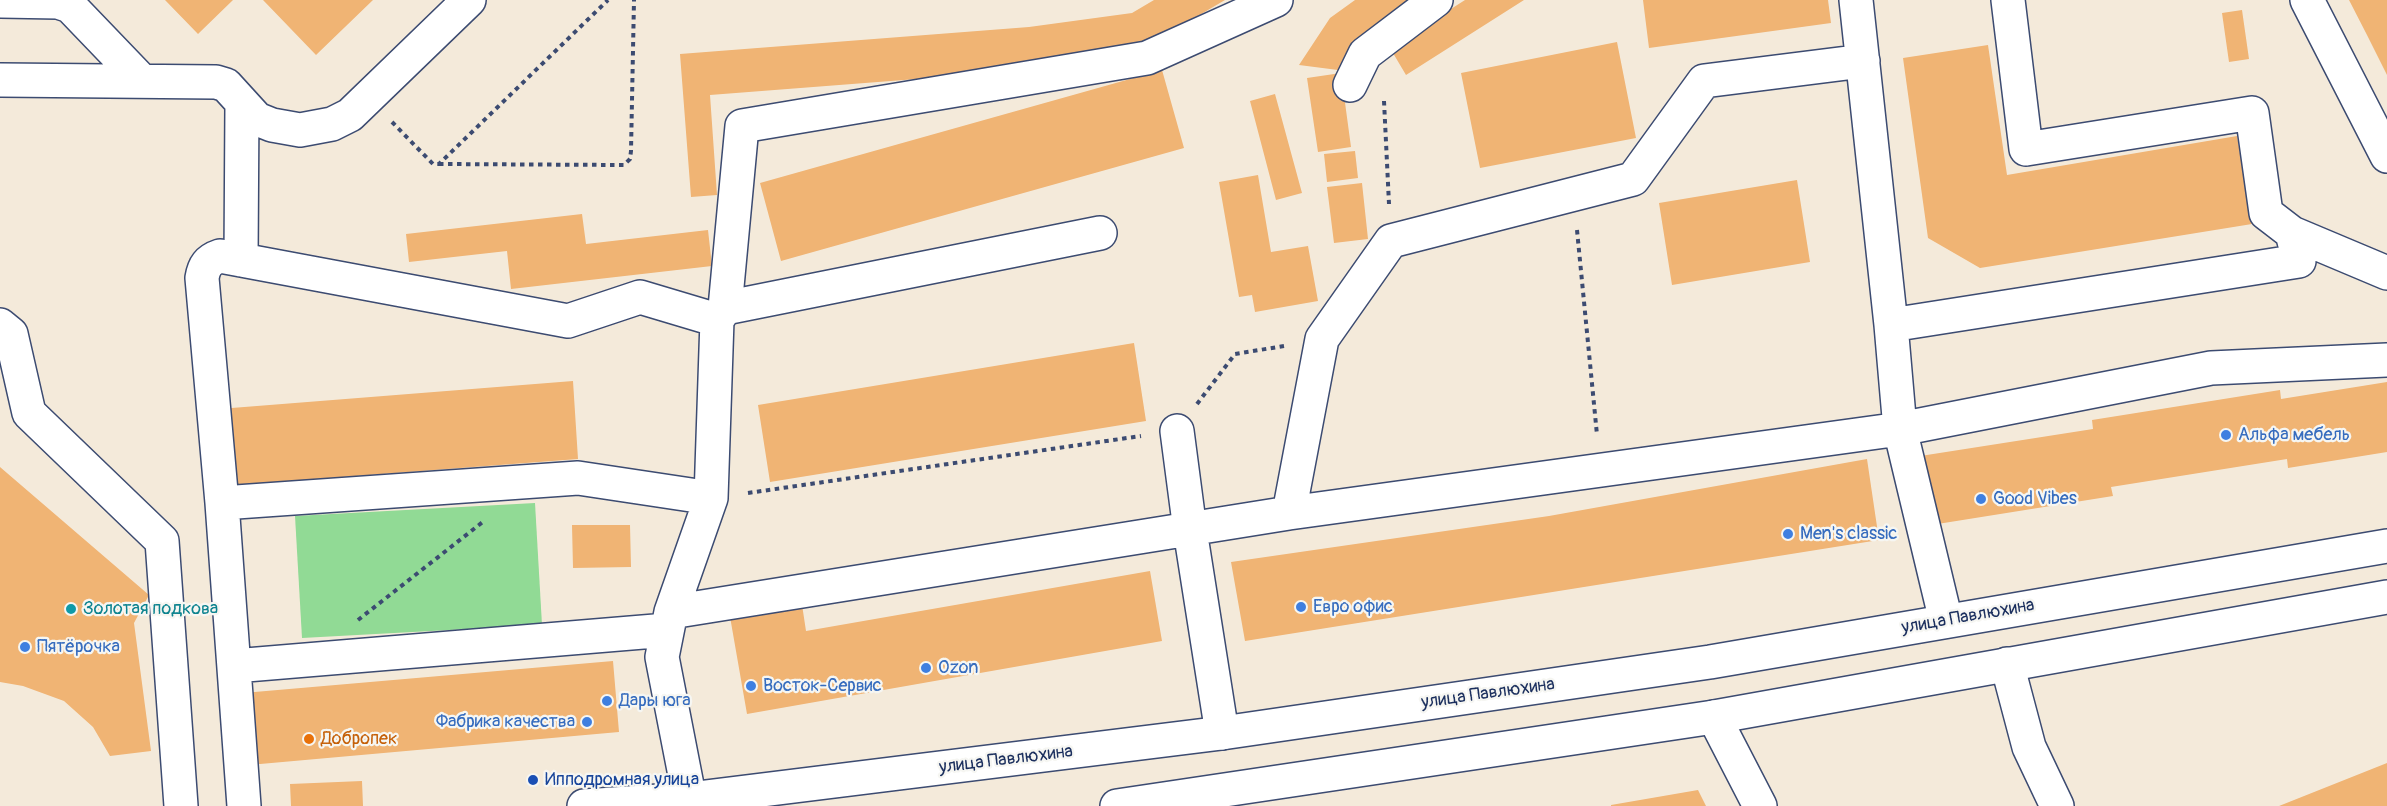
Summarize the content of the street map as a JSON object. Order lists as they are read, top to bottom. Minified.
{"streets":{"main road":["улица Павлюхина"]},"places":["Альфа мебель","Good Vibes","Men's classic","Евро офис","Золотая подкова","Пятёрочка","Ozon","Восток-Сервис","Дары юга","Фабрика качества","Добропек","Ипподромная улица"]}
